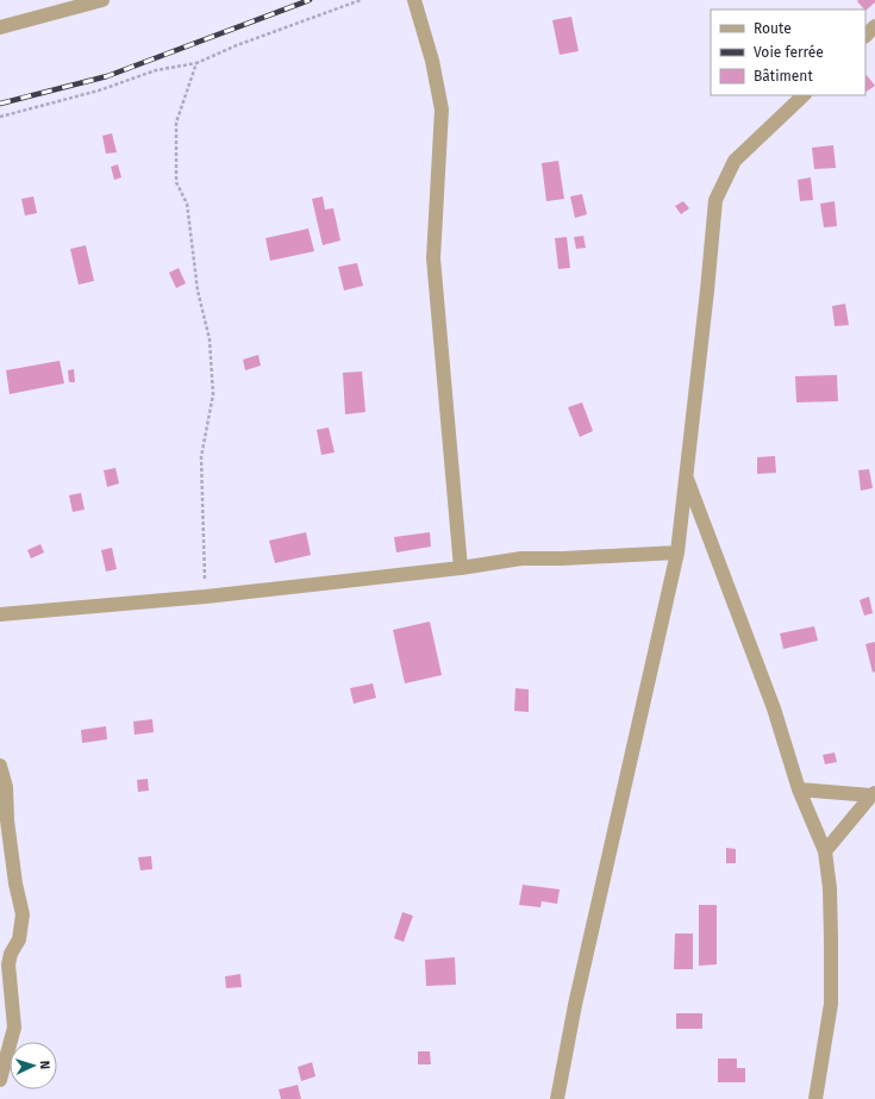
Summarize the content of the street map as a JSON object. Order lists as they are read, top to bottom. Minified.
{"legend":["Route","Voie ferrée","Bâtiment"],"north":"right"}
